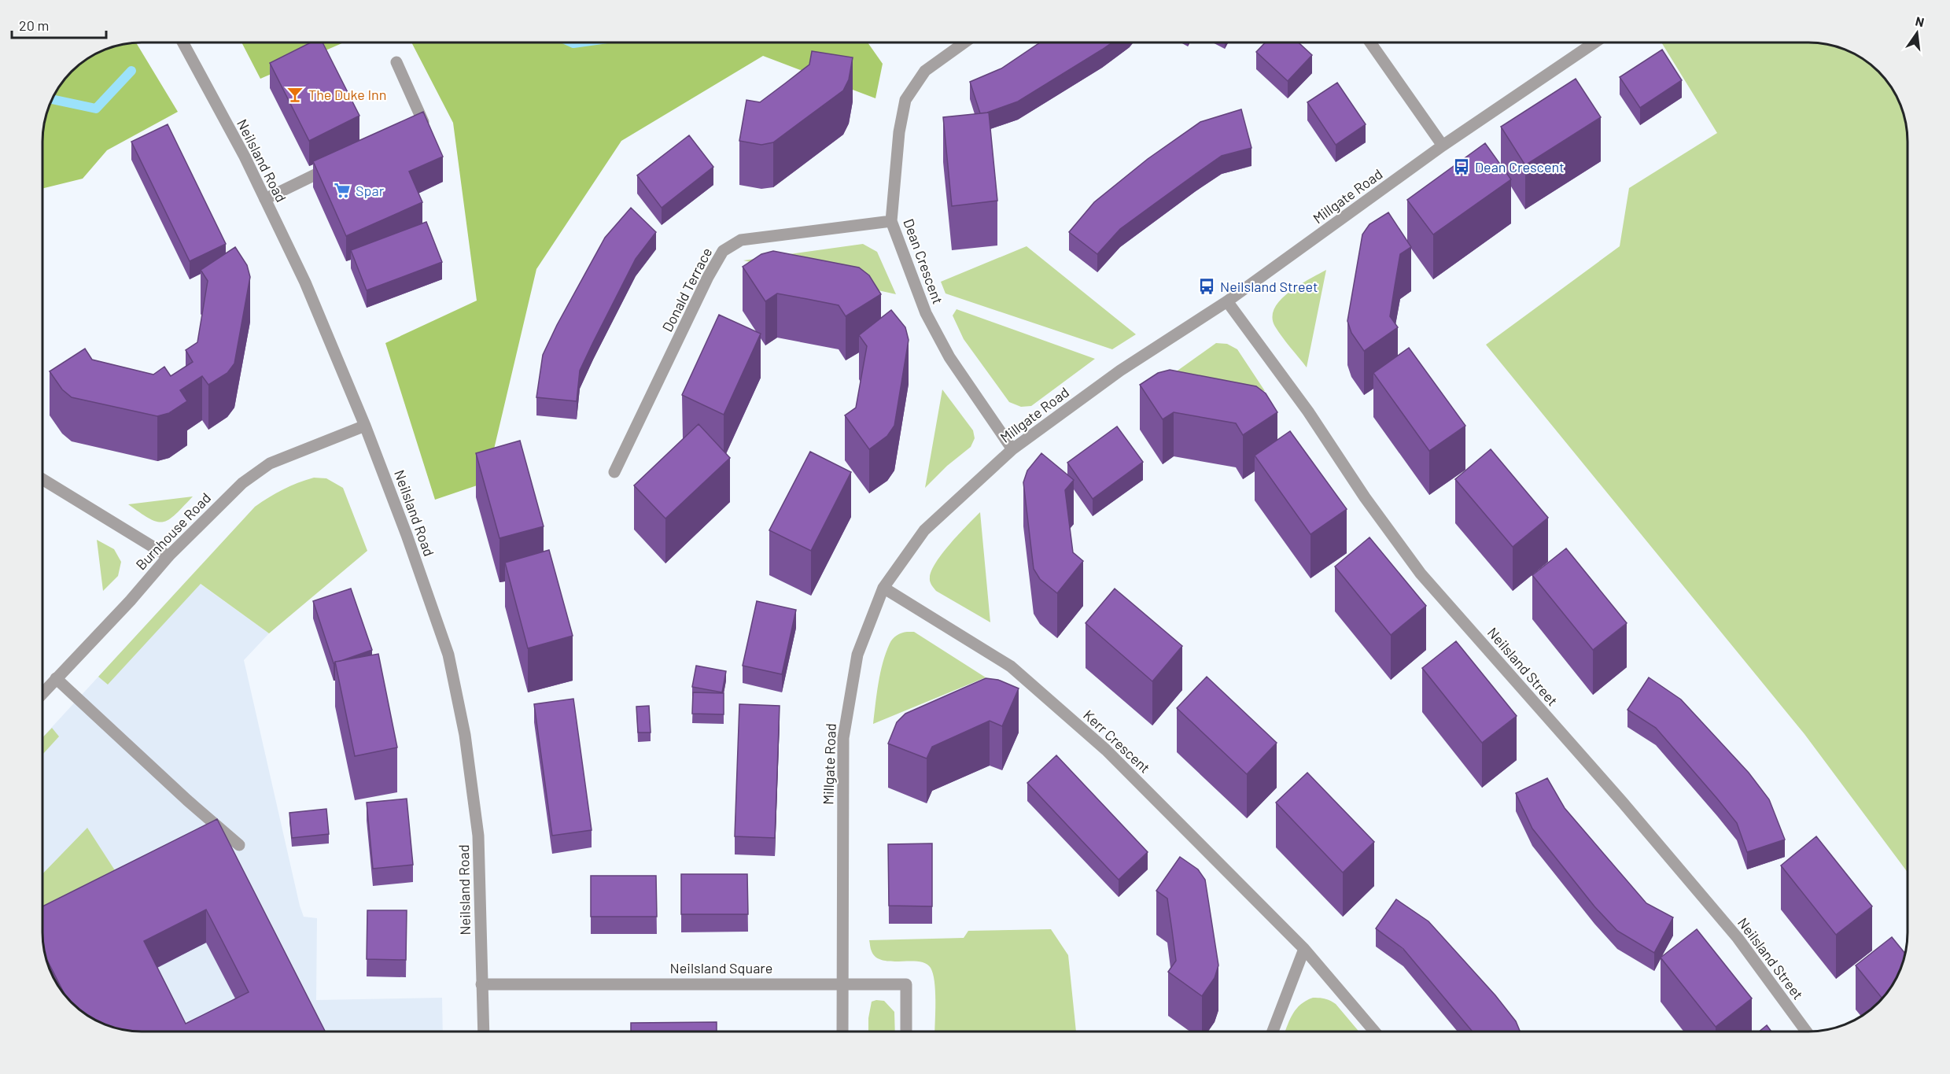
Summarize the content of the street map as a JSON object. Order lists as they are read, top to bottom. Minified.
{"streets":{"street":["Neilsland Road","Millgate Road","Dean Crescent","Donald Terrace","Burnhouse Road","Neilsland Street","Kerr Crescent","Neilsland Square"]},"crossings":[["Neilsland Road","Burnhouse Road"],["Neilsland Road","Neilsland Square"],["Millgate Road","Dean Crescent"],["Millgate Road","Neilsland Street"],["Millgate Road","Kerr Crescent"],["Millgate Road","Neilsland Square"],["Dean Crescent","Donald Terrace"]],"places":{"bar":["The Duke Inn"],"bus stop":["Dean Crescent","Neilsland Street"],"supermarket":["Spar"]},"scale_bar":"20 m","north":"top"}
